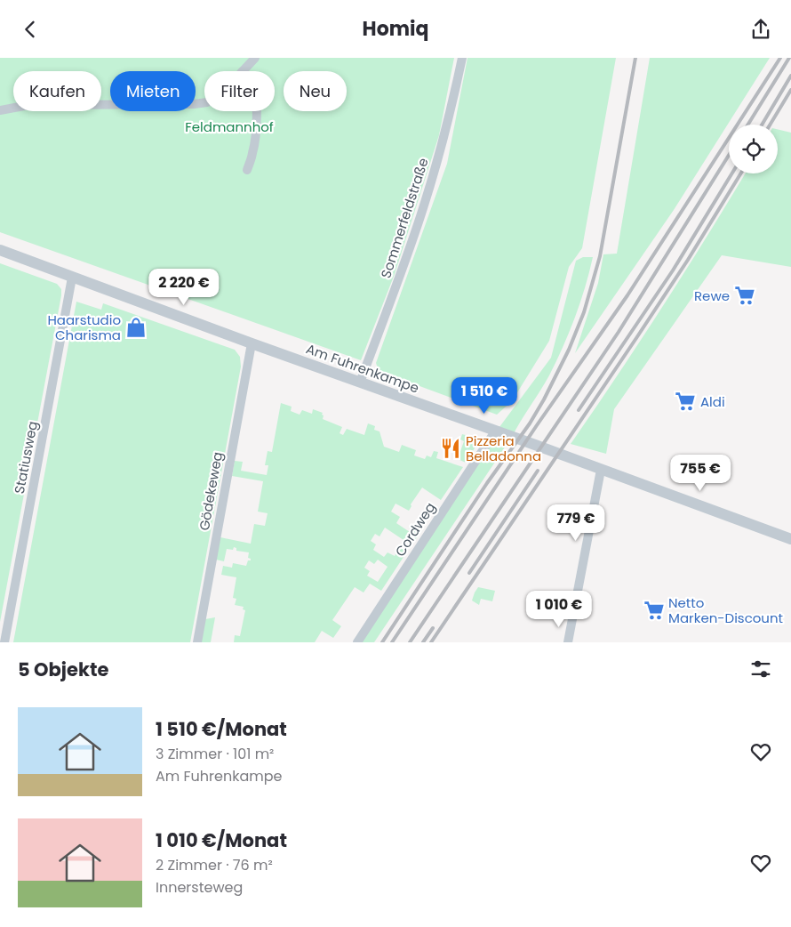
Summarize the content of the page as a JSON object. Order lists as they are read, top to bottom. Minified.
{"streets":{"street":["Sommerfeldstraße","Am Fuhrenkampe","Statiusweg","Gödekeweg","Cordweg"]},"crossings":[["Sommerfeldstraße","Am Fuhrenkampe"],["Am Fuhrenkampe","Statiusweg"],["Am Fuhrenkampe","Gödekeweg"],["Am Fuhrenkampe","Cordweg"]],"parks":["Feldmannhof"],"places":{"supermarket":["Rewe","Aldi","Netto Marken-Discount"],"shop":["Haarstudio Charisma"],"restaurant":["Pizzeria Belladonna"]},"page":{"header":"Homiq","chip":["Kaufen","Mieten","Filter","Neu"],"price":["2 220 €","1 510 €","755 €","779 €","1 010 €"],"heading":"5 Objekte","list":[{"name":"1 510 €/Monat","note":"3 Zimmer · 101 m² · Am Fuhrenkampe"},{"name":"1 010 €/Monat","note":"2 Zimmer · 76 m² · Innersteweg"}]}}
